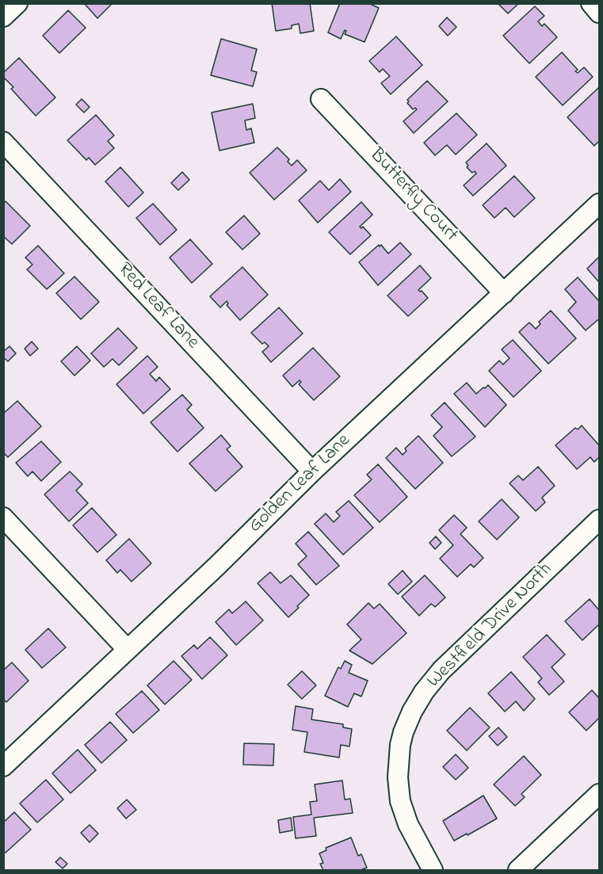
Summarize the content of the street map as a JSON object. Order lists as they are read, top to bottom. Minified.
{"streets":{"street":["Butterfly Court","Red Leaf Lane","Golden Leaf Lane","Westfield Drive North"]},"crossings":[["Butterfly Court","Golden Leaf Lane"],["Red Leaf Lane","Golden Leaf Lane"]]}
